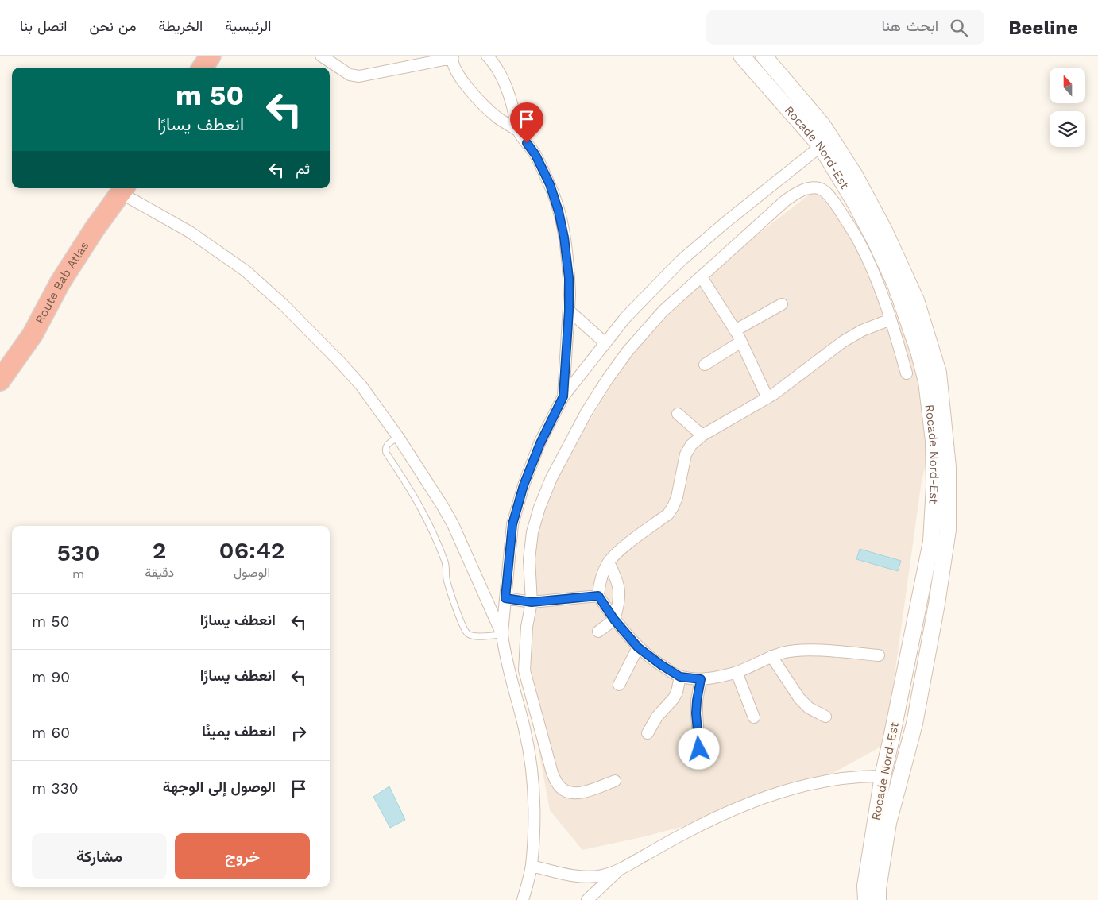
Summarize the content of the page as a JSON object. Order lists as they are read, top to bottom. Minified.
{"streets":{"highway":["Route Bab Atlas"],"street":["Rocade Nord-Est"]},"north":"top","page":{"header":"Beeline","search":"ابحث هنا","nav":["الرئيسية","الخريطة","من نحن","اتصل بنا"],"turn":["50 m","انعطف يسارًا"],"then":"ثم","eta":["06:42","الوصول","2","دقيقة","530","m"],"list":[{"name":"انعطف يسارًا","value":"50 m"},{"name":"انعطف يسارًا","value":"90 m"},{"name":"انعطف يمينًا","value":"60 m"},{"name":"الوصول إلى الوجهة","value":"330 m"}],"buttons":["خروج","مشاركة"]}}
